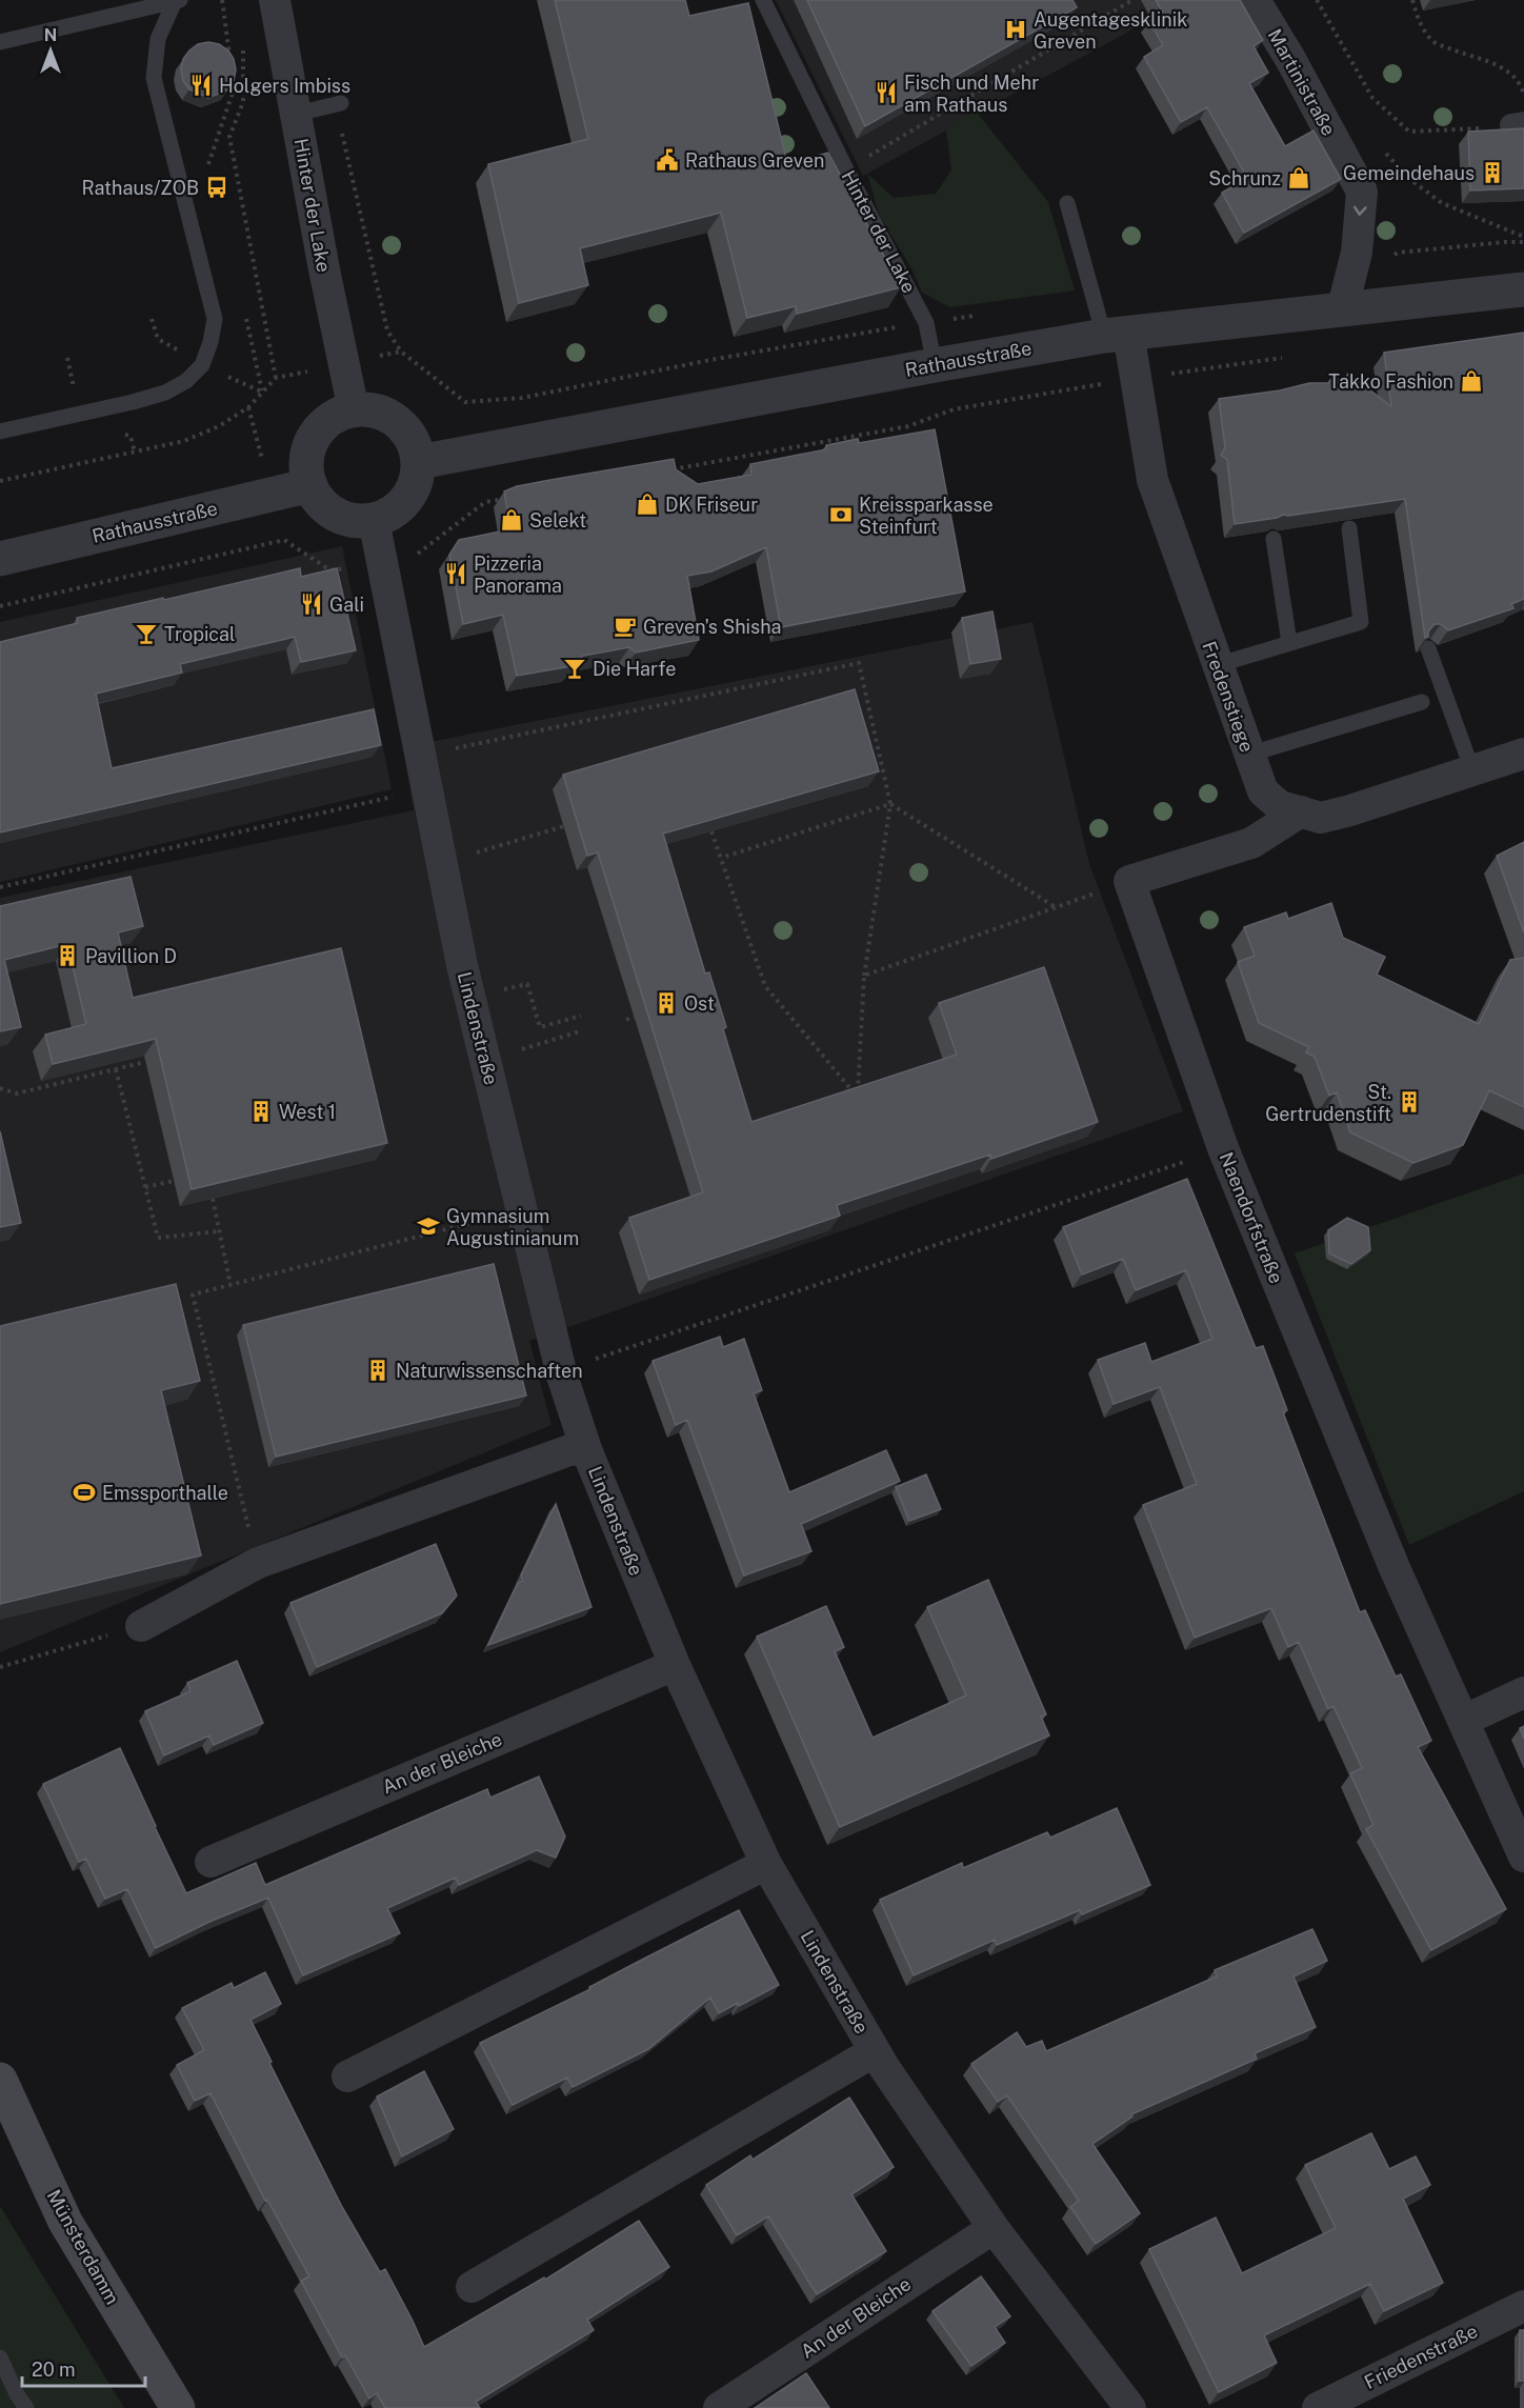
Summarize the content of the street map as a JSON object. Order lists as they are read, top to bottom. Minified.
{"streets":{"main road":["Münsterdamm"],"street":["Martinistraße","Hinter der Lake","Rathausstraße","Fredenstiege","Lindenstraße","Naendorfstraße","An der Bleiche","Friedenstraße"]},"crossings":[["Martinistraße","Rathausstraße"],["Hinter der Lake","Rathausstraße"],["Hinter der Lake","Lindenstraße"],["Rathausstraße","Fredenstiege"],["Rathausstraße","Lindenstraße"],["Lindenstraße","An der Bleiche"]],"one_way":["Martinistraße"],"places":{"hospital":["Augentagesklinik Greven"],"restaurant":["Holgers Imbiss","Fisch und Mehr am Rathaus","Pizzeria Panorama","Gali"],"public building":["Rathaus Greven"],"building":["Gemeindehaus","Pavillion D","Ost","St. Gertrudenstift","West 1","Naturwissenschaften"],"shop":["Schrunz","Takko Fashion","DK Friseur","Selekt"],"bus stop":["Rathaus/ZOB"],"bank":["Kreissparkasse Steinfurt"],"cafe":["Greven's Shisha"],"bar":["Tropical","Die Harfe"],"school or university":["Gymnasium Augustinianum"],"sports":["Emssporthalle"]},"scale_bar":"20 m","north":"top"}
